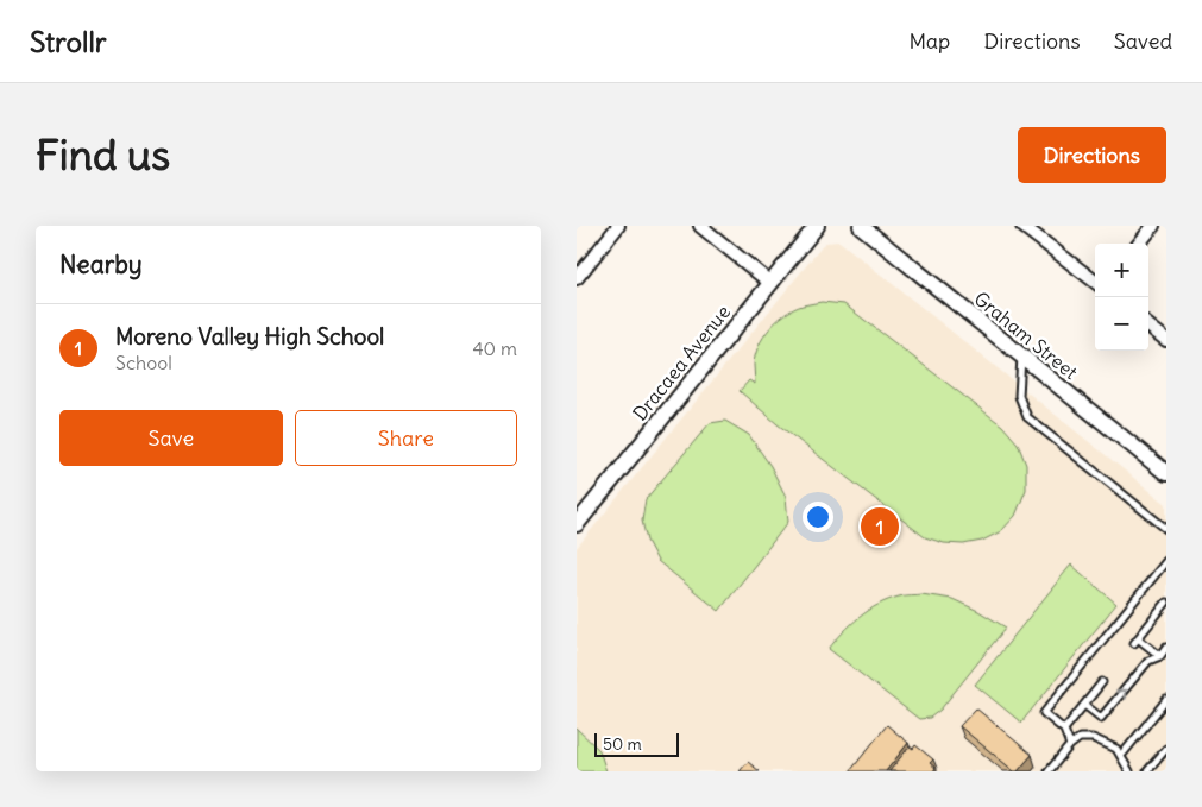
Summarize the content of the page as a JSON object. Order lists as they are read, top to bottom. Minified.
{"streets":{"street":["Graham Street","Dracaea Avenue"]},"scale_bar":"50 m","page":{"header":"Strollr","nav":["Map","Directions","Saved"],"buttons":["Directions",["Save","Share"]],"title":"Find us","heading":"Nearby","map_buttons":["+","−"],"list":[{"mark":"1","name":"Moreno Valley High School","note":"School","value":"40 m"}],"pins":"1","scale":"50 m"}}
